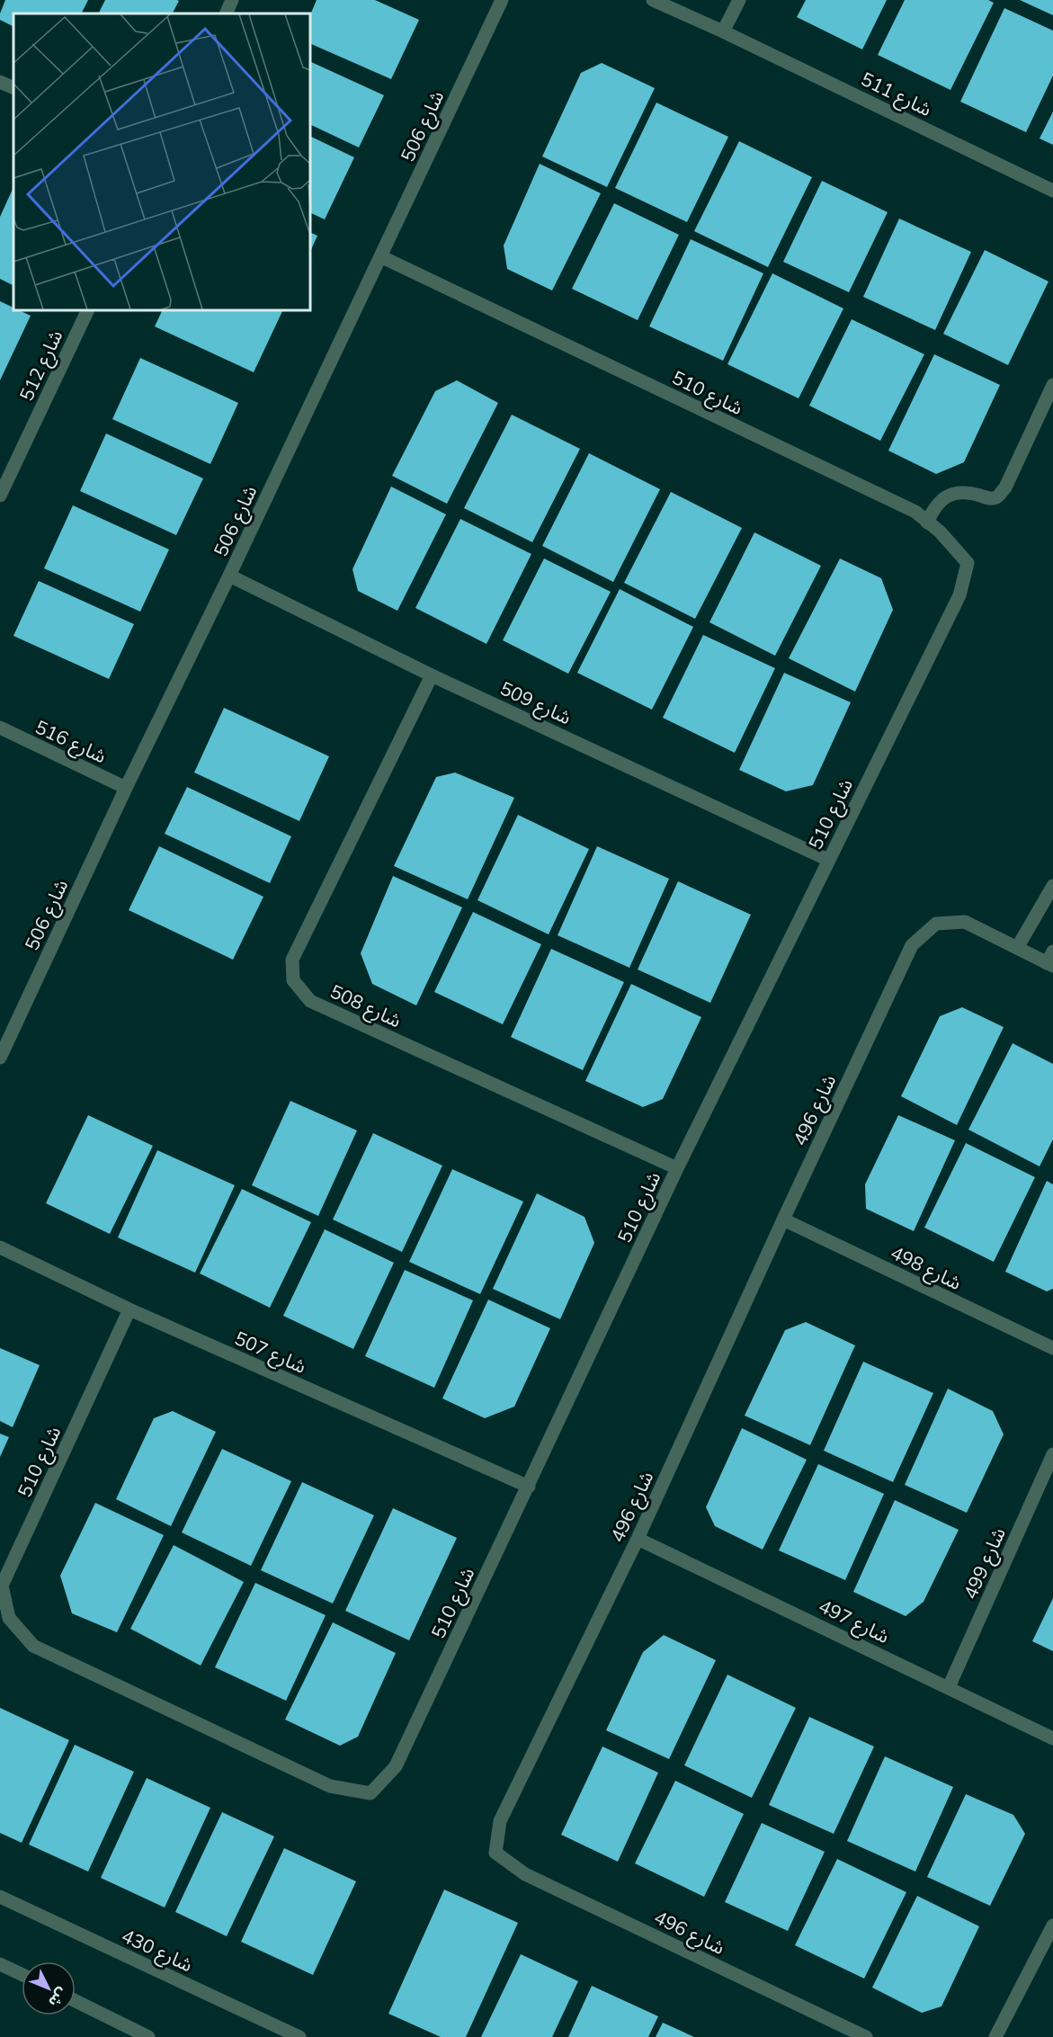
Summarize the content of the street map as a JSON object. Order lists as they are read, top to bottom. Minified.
{"streets":{"street":["شارع 511","شارع 506","شارع 512","شارع 510","شارع 509","شارع 516","شارع 508","شارع 496","شارع 498","شارع 507","شارع 499","شارع 497","شارع 430"]},"crossings":[["شارع 506","شارع 510"],["شارع 506","شارع 509"],["شارع 506","شارع 516"],["شارع 510","شارع 509"],["شارع 510","شارع 508"],["شارع 510","شارع 507"],["شارع 509","شارع 508"],["شارع 496","شارع 498"],["شارع 496","شارع 497"],["شارع 499","شارع 497"]],"north":"bottom right"}
